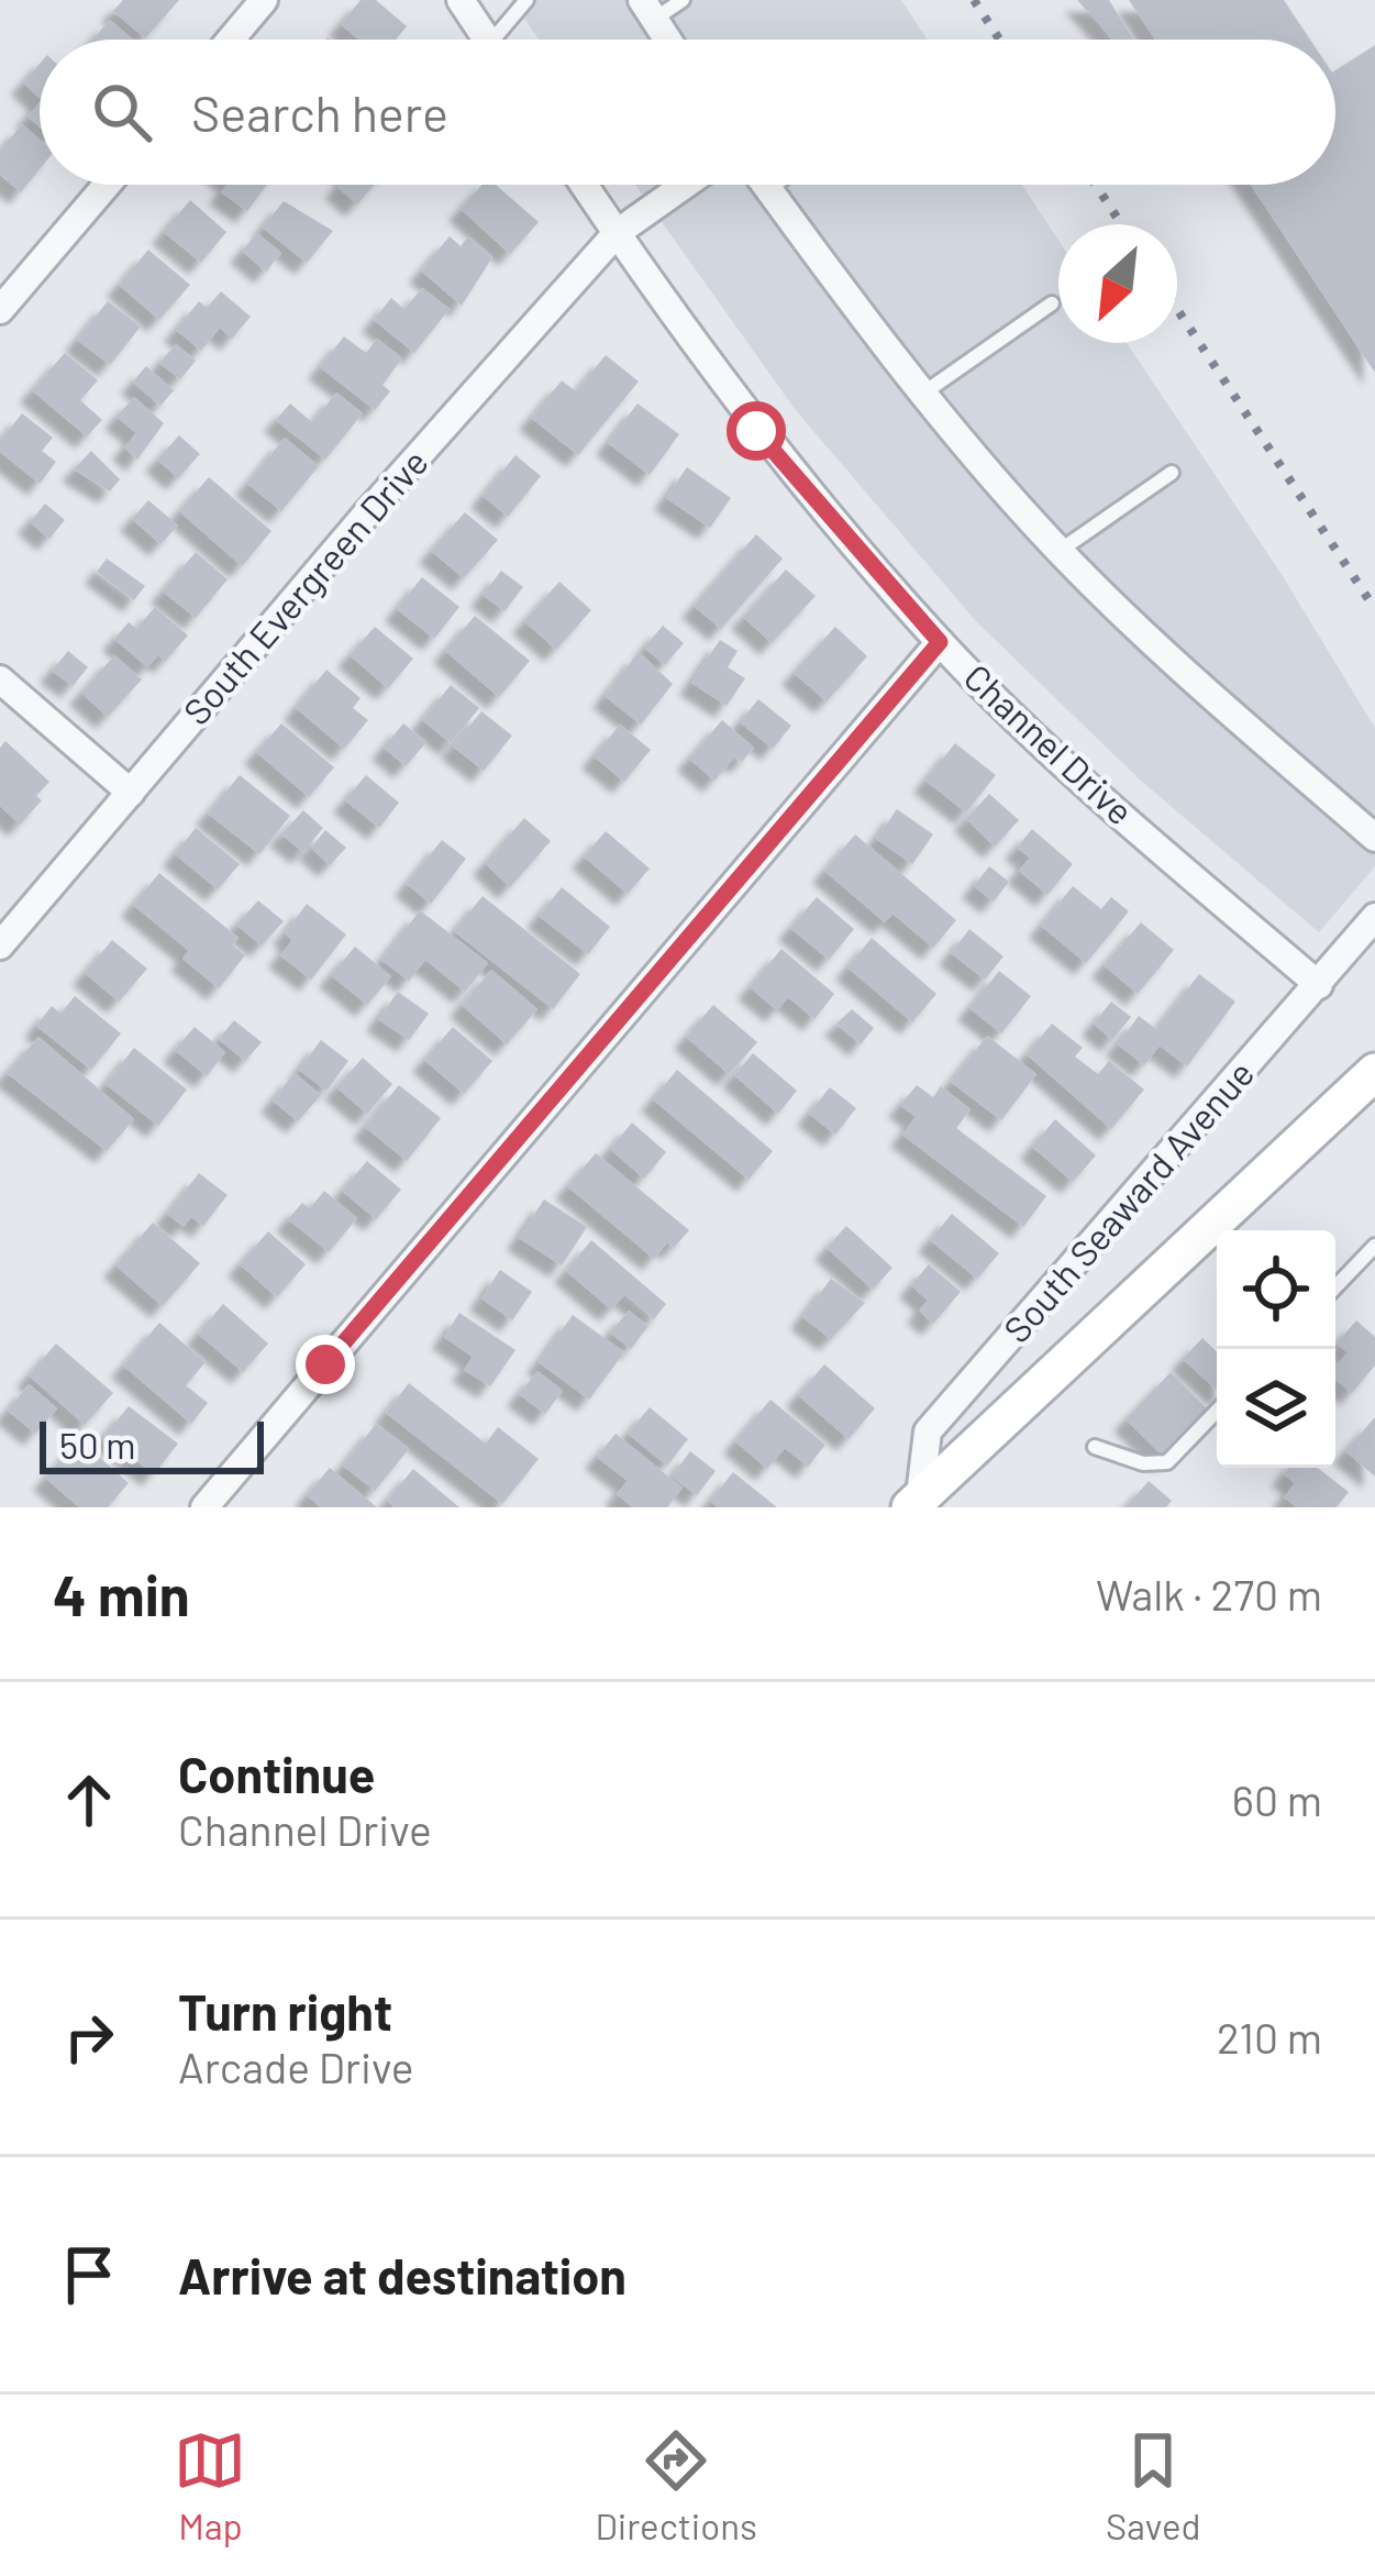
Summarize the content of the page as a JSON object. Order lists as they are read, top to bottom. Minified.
{"streets":{"main road":["South Seaward Avenue"],"street":["South Evergreen Drive","Channel Drive"]},"crossings":[["South Evergreen Drive","Channel Drive"],["Channel Drive","South Seaward Avenue"]],"scale_bar":"50 m","north":"bottom left","page":{"search":"Search here","scale":"50 m","heading":["4 min","Walk · 270 m"],"list":[["Continue","Channel Drive","60 m"],["Turn right","Arcade Drive","210 m"],"Arrive at destination"],"nav":["Map","Directions","Saved"]}}
